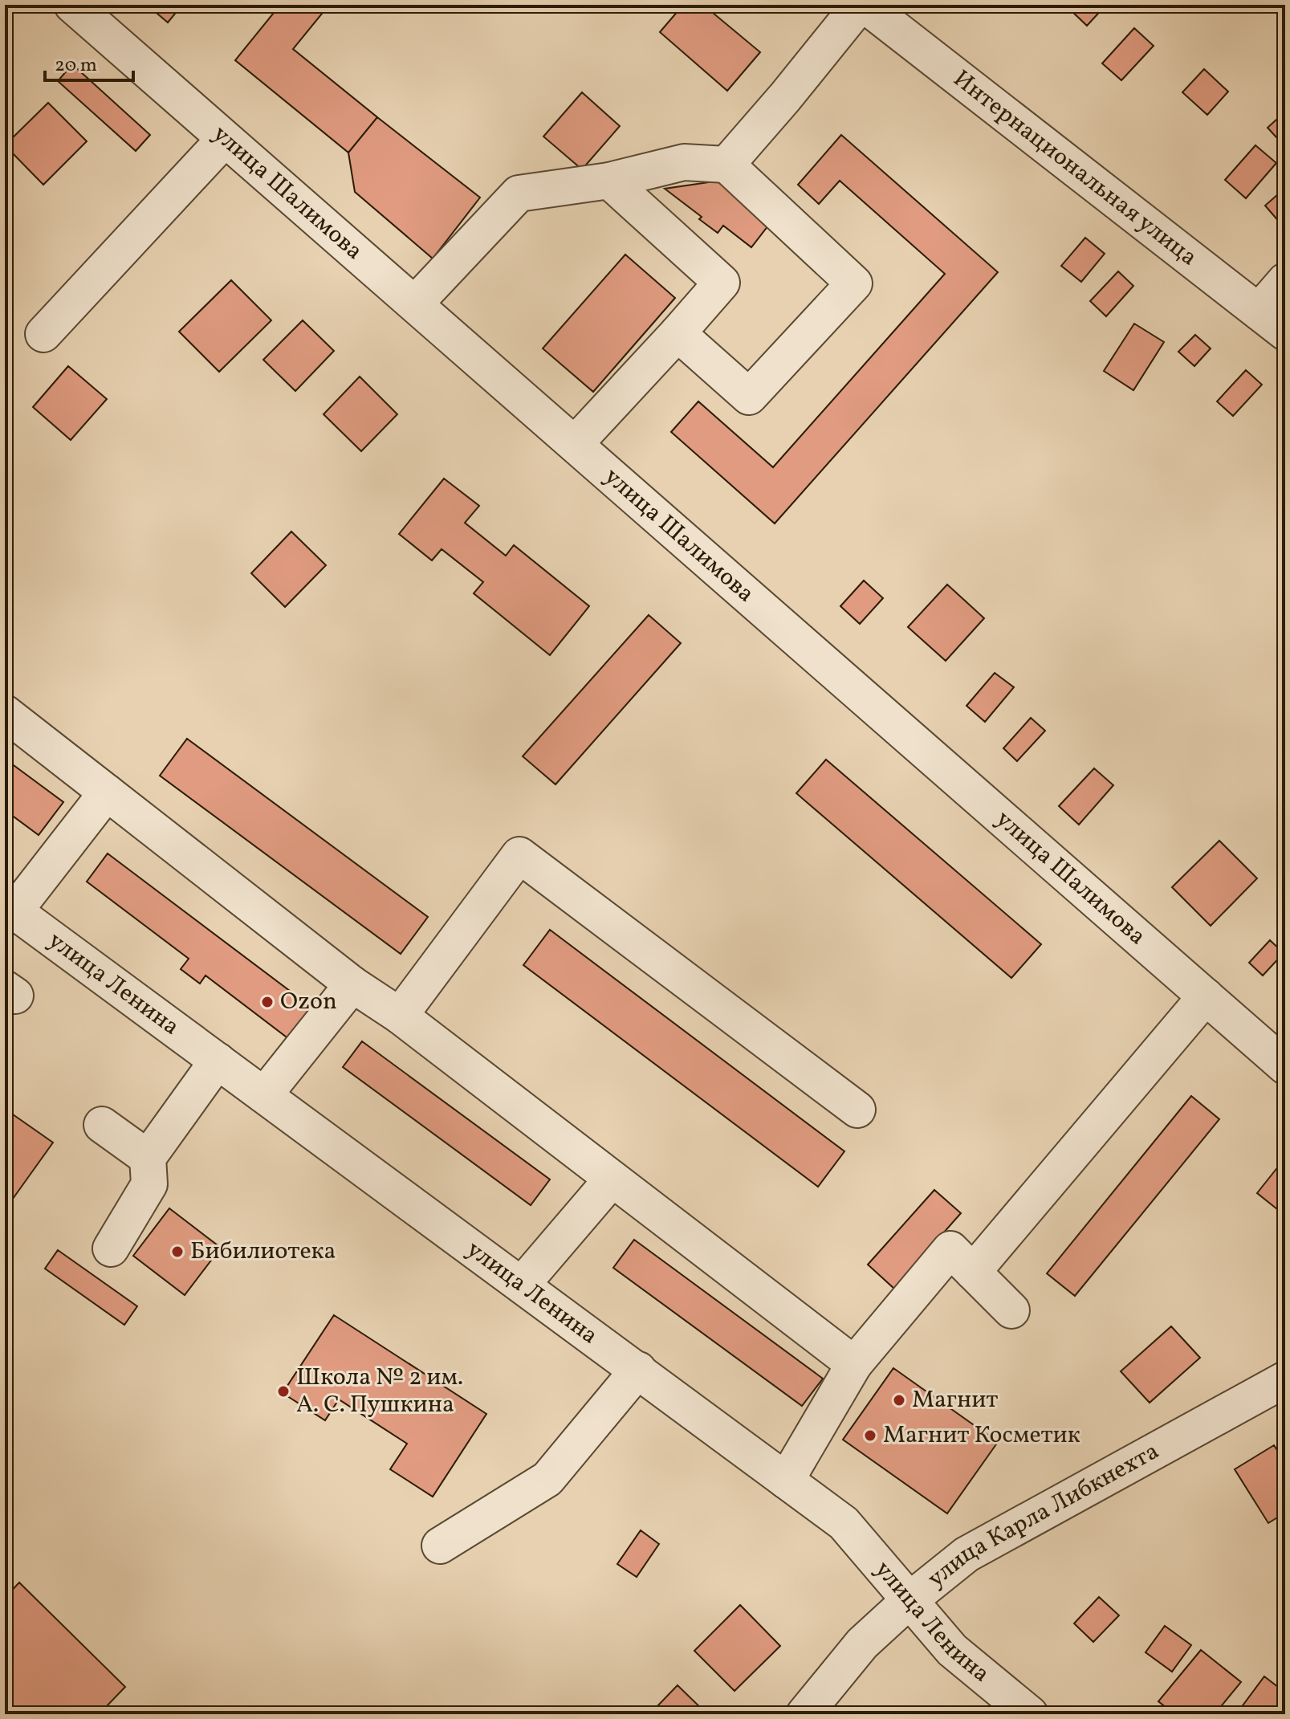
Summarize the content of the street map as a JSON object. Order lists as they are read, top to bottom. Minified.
{"streets":{"street":["Интернациональная улица","улица Шалимова","улица Ленина","улица Карла Либкнехта"]},"crossings":[["улица Ленина","улица Карла Либкнехта"]],"places":["Ozon","Бибилиотека","Школа № 2 им. А. С. Пушкина","Магнит","Магнит Косметик"],"scale_bar":"20 m"}
